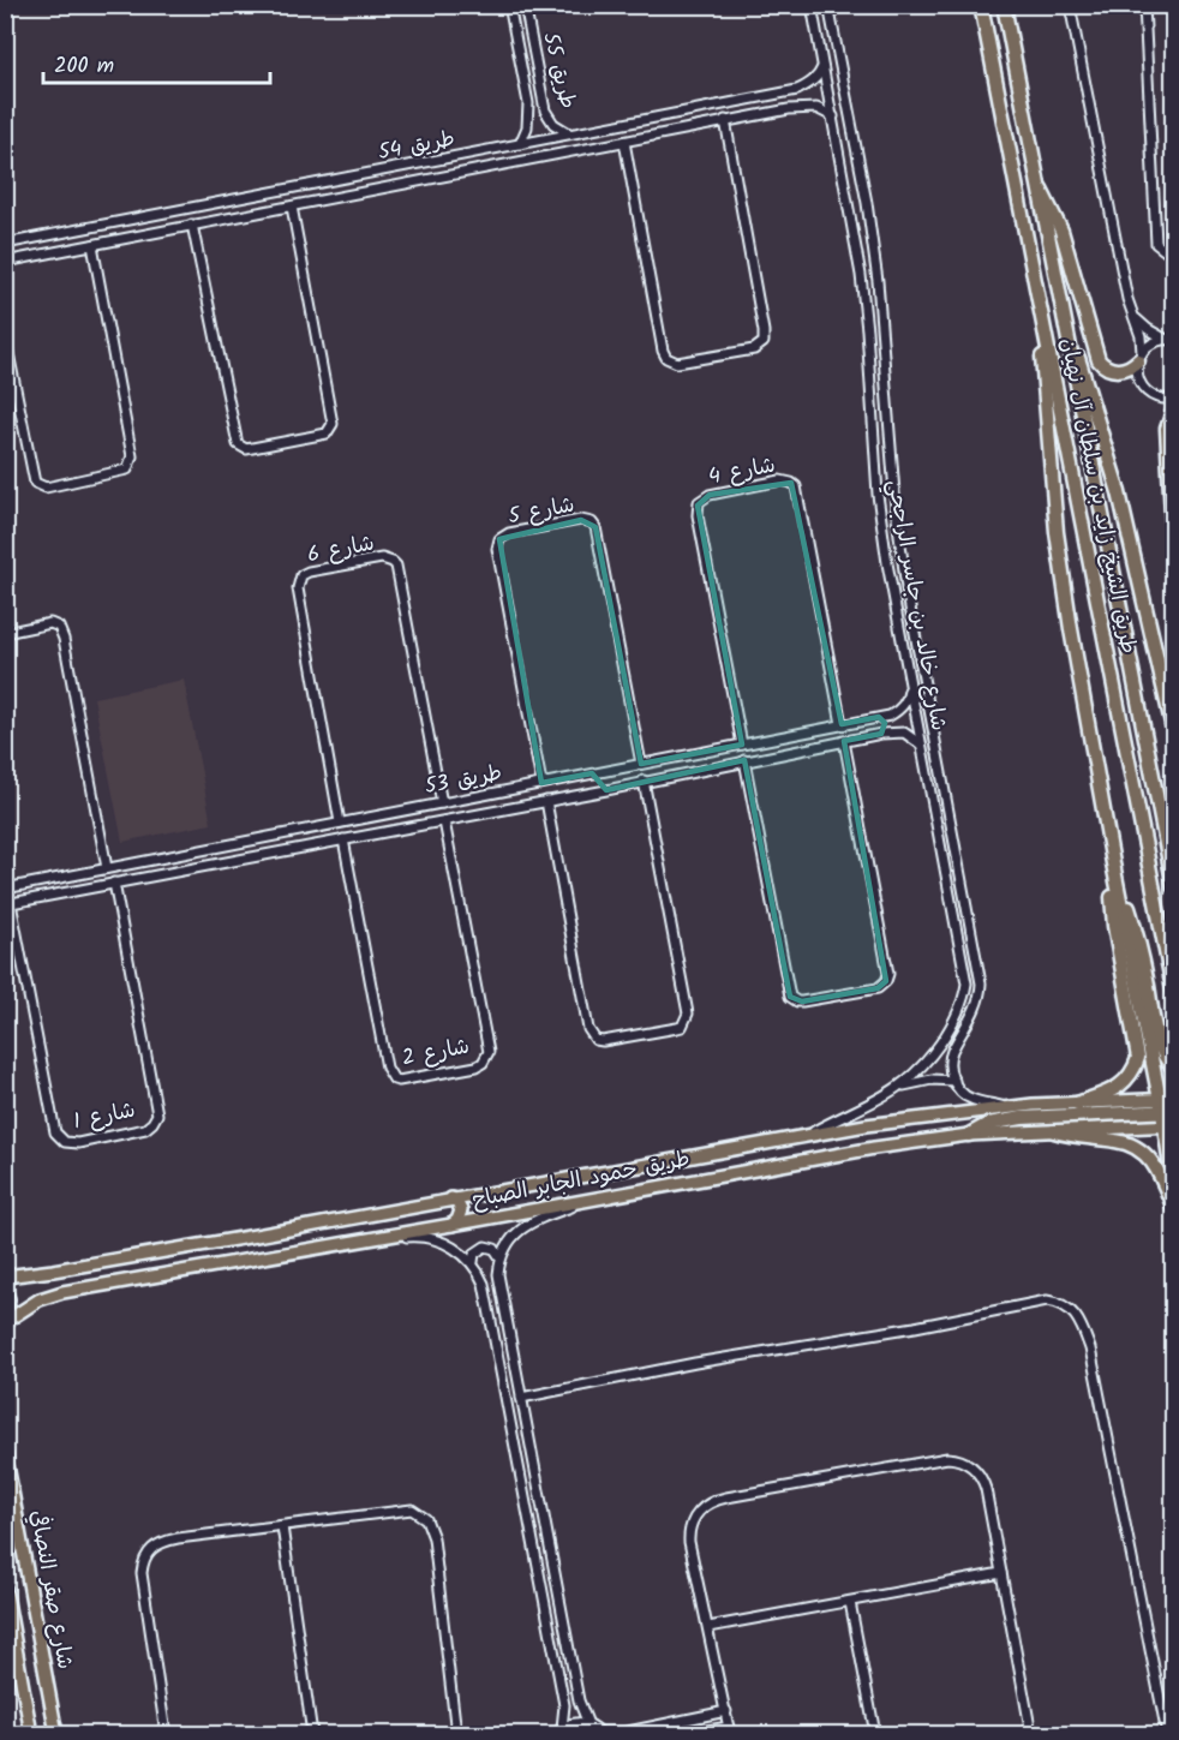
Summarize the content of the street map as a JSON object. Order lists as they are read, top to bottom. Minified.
{"streets":{"highway":["طريق الشيخ زايد بن سلطان آل نهيان"],"main road":["طريق حمود الجابر الصباح","شارع صقر النصافي"],"street":["طريق 55","طريق 54","شارع 4","شارع 5","شارع 6","شارع خالد بن جاسر الراجحي","طريق 53","شارع 2","شارع 1"]},"crossings":[["طريق 55","طريق 54"],["طريق 54","شارع خالد بن جاسر الراجحي"],["شارع 4","طريق 53"],["شارع 5","طريق 53"],["شارع 6","طريق 53"],["شارع خالد بن جاسر الراجحي","طريق 53"],["شارع خالد بن جاسر الراجحي","طريق حمود الجابر الصباح"],["طريق 53","شارع 2"],["طريق 53","شارع 1"]],"scale_bar":"200 m"}
